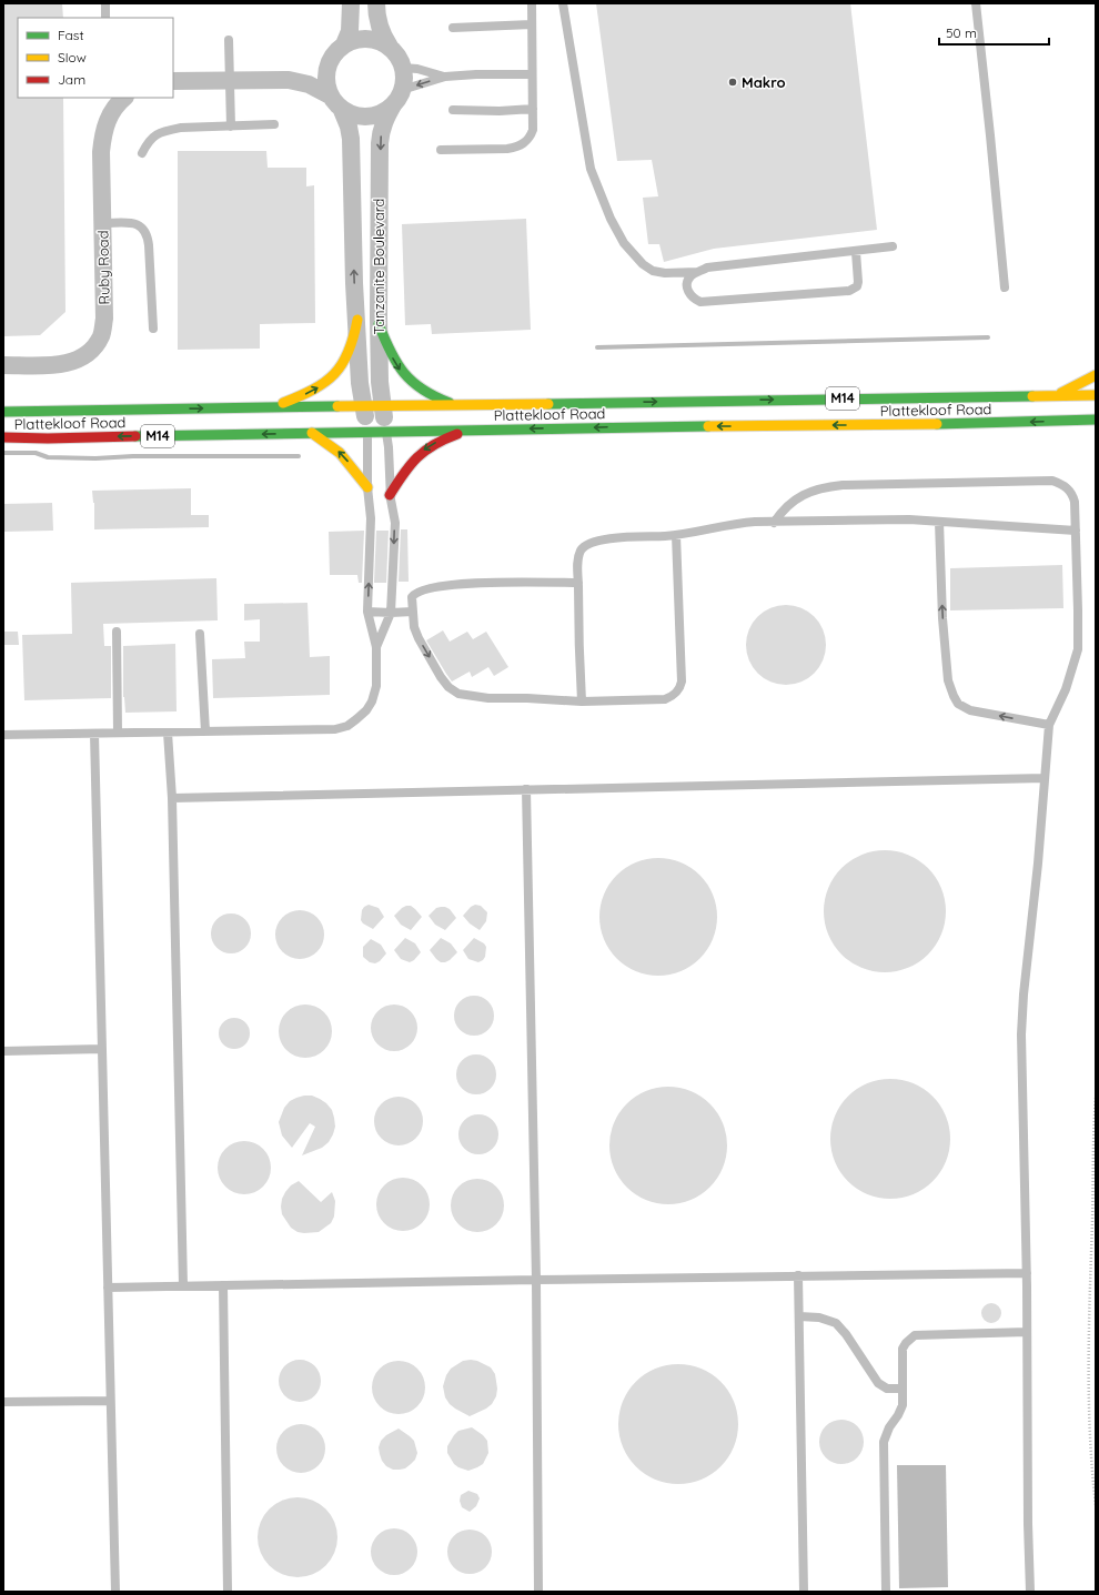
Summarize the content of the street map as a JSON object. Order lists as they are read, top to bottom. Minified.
{"streets":{"main road":["M14","Plattekloof Road"],"street":["Tanzanite Boulevard","Ruby Road"]},"crossings":[["Tanzanite Boulevard","Plattekloof Road"]],"places":["Makro"],"legend":["Fast","Slow","Jam"],"scale_bar":"50 m"}
